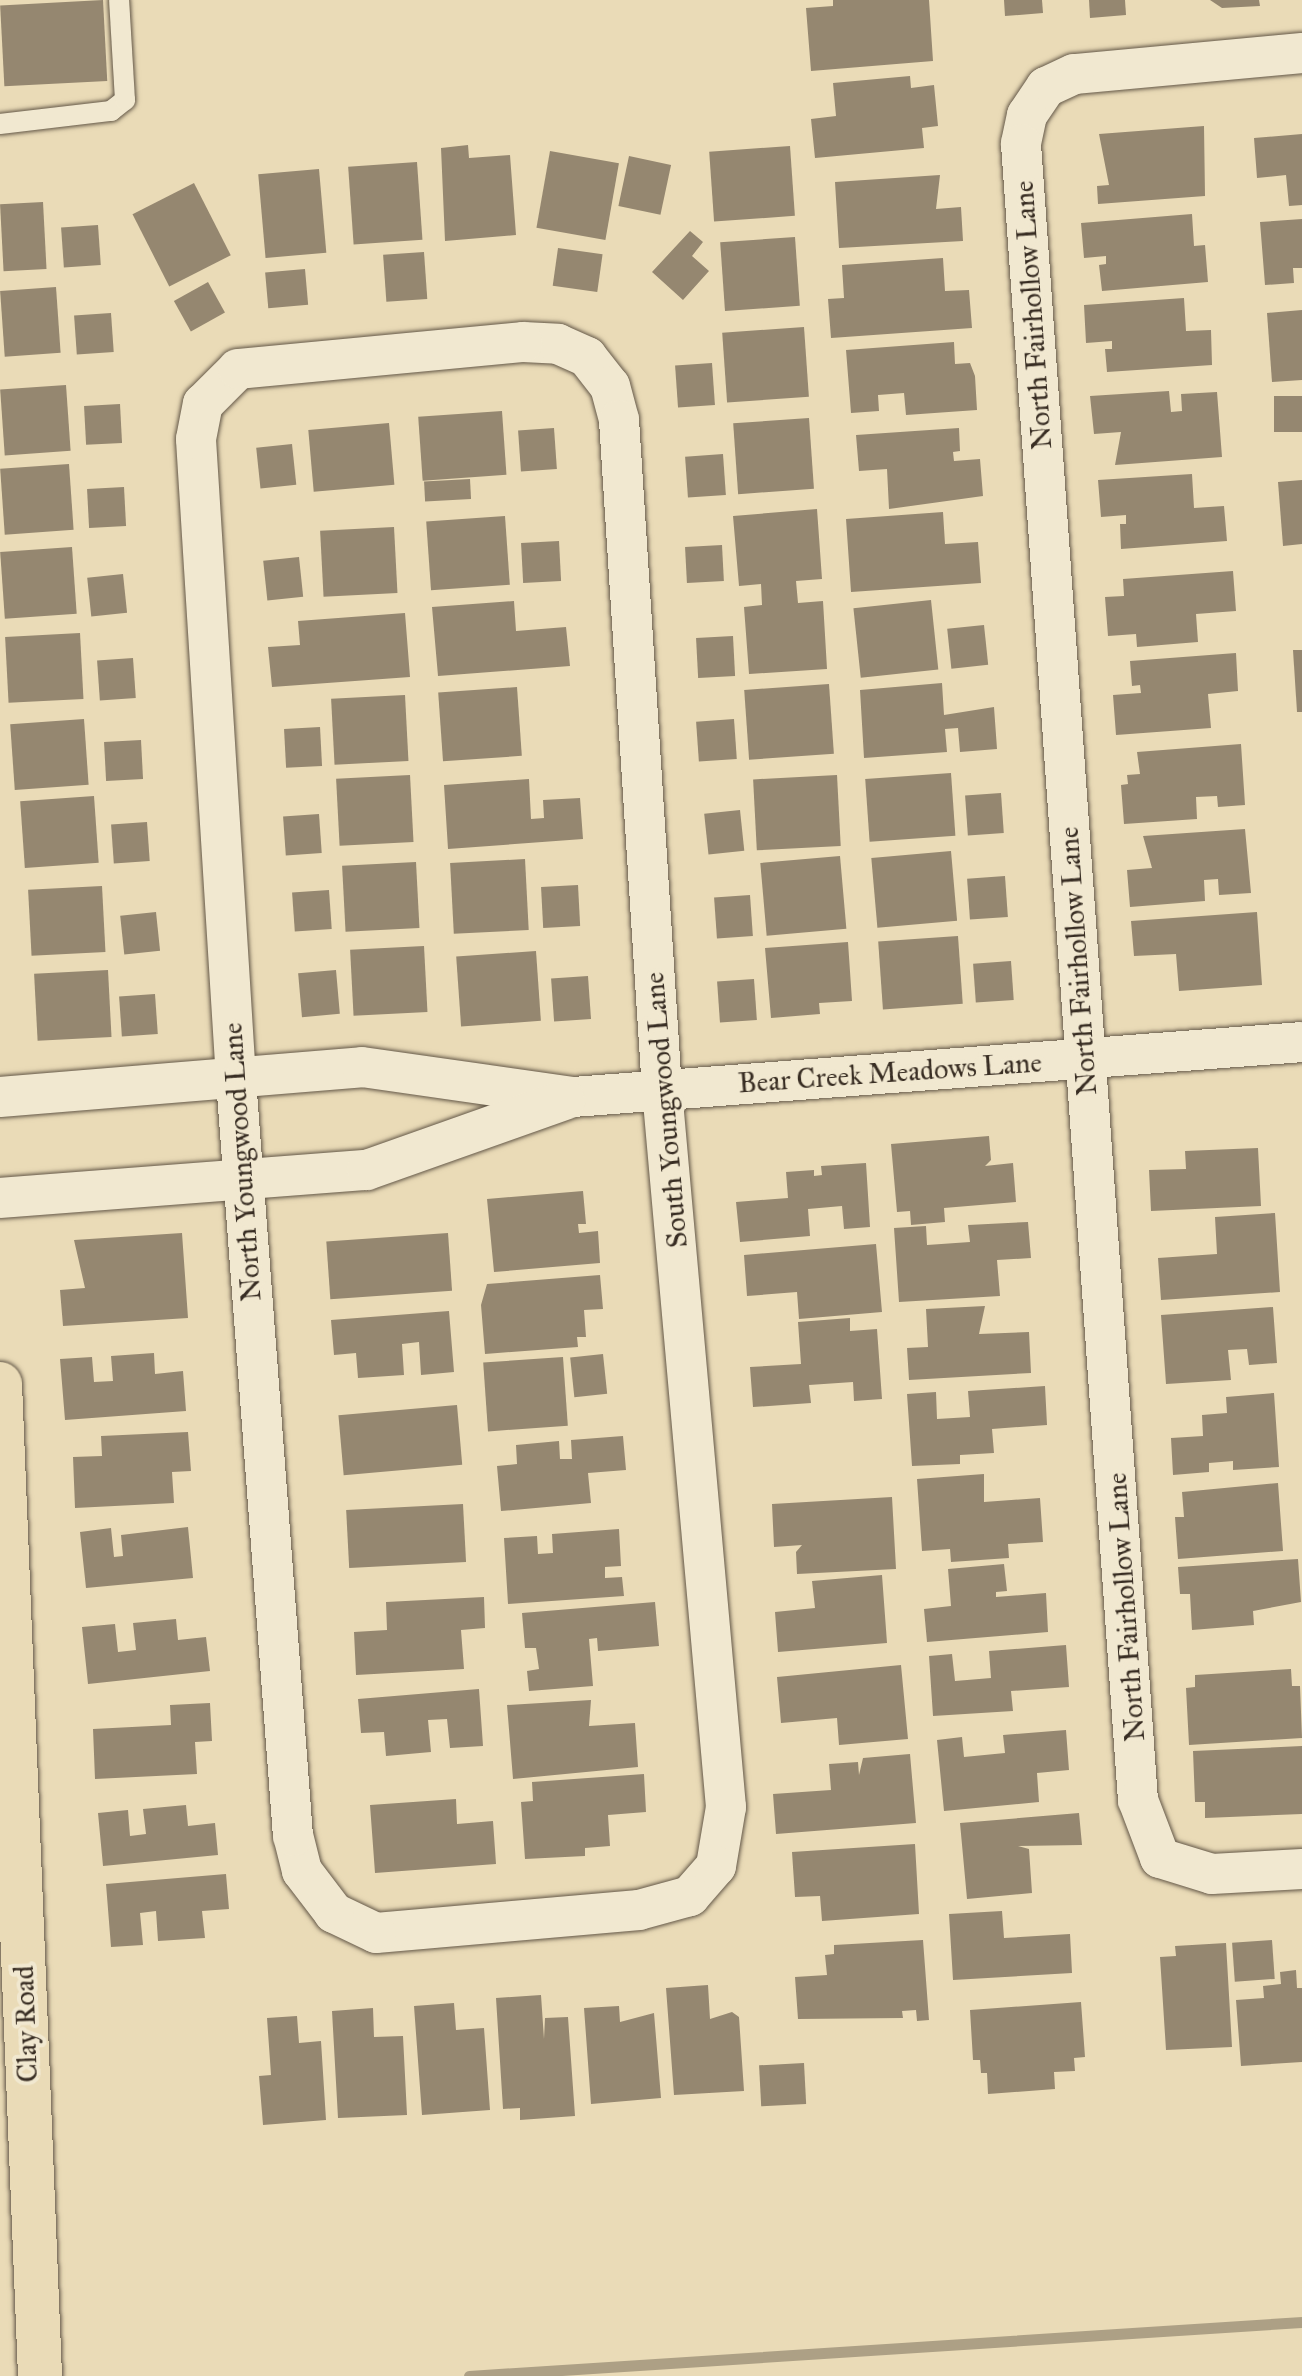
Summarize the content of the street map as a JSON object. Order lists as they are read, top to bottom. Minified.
{"streets":{"main road":["Clay Road"],"street":["North Fairhollow Lane","Bear Creek Meadows Lane","South Youngwood Lane","North Youngwood Lane"]},"crossings":[["North Fairhollow Lane","Bear Creek Meadows Lane"],["Bear Creek Meadows Lane","South Youngwood Lane"],["Bear Creek Meadows Lane","North Youngwood Lane"],["South Youngwood Lane","North Youngwood Lane"]]}
